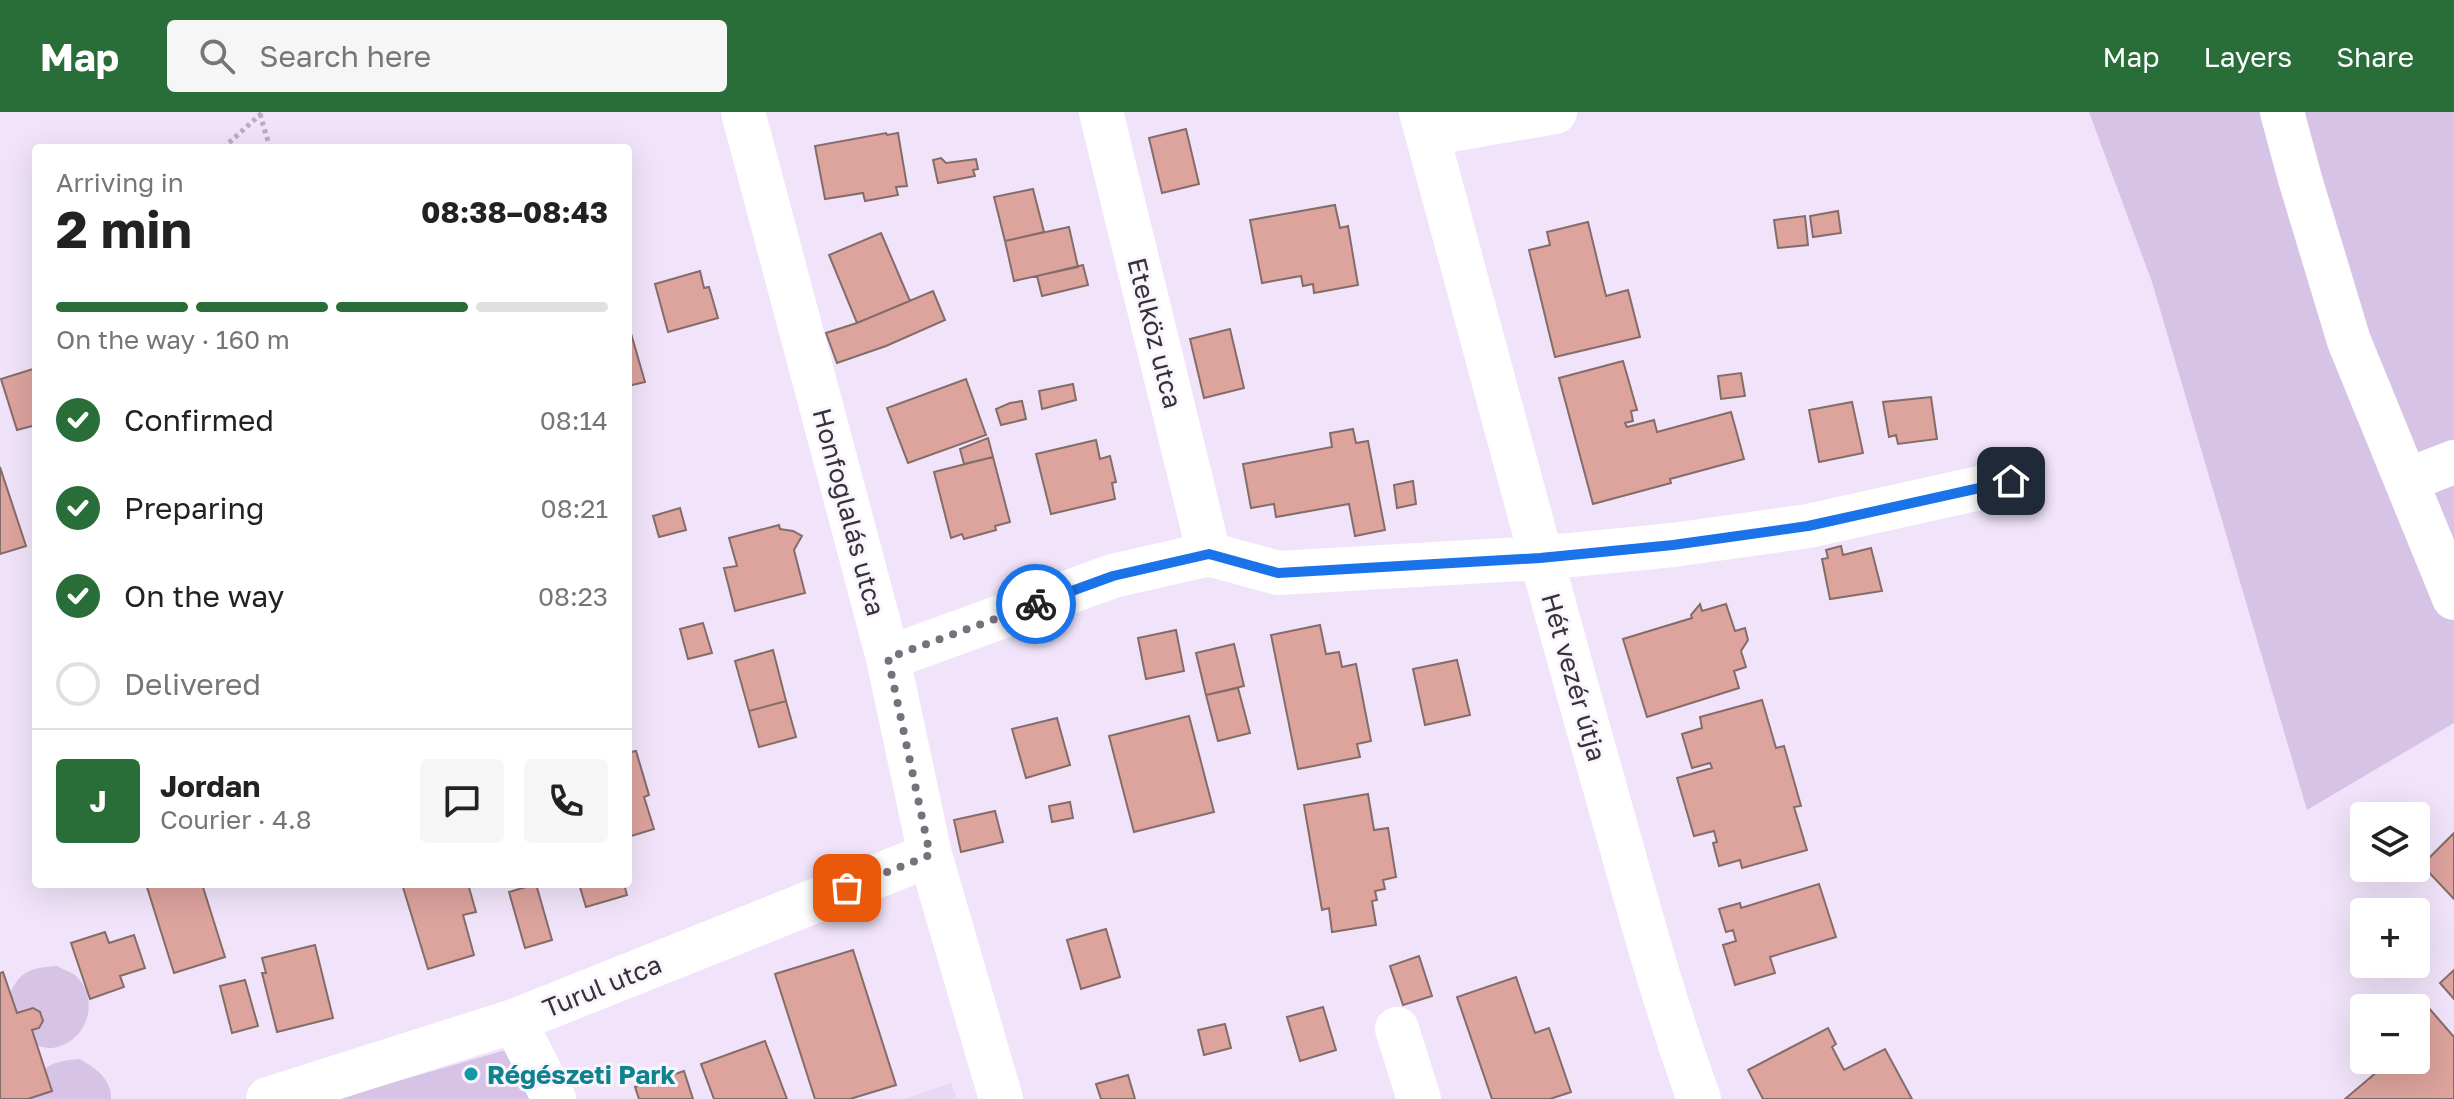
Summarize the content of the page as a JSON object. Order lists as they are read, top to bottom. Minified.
{"streets":{"street":["Etelköz utca","Honfoglalás utca","Hét vezér útja","Turul utca"]},"crossings":[["Honfoglalás utca","Turul utca"]],"places":["Régészeti Park"],"page":{"header":"Map","search":"Search here","nav":["Map","Layers","Share"],"heading":["2 min","Arriving in","08:38–08:43"],"panel":["Jordan","Courier · 4.8"],"bar":"On the way · 160 m","list":[["Confirmed","08:14"],["Preparing","08:21"],["On the way","08:23"],"Delivered"],"round":"J","map_buttons":["+","−"]}}
